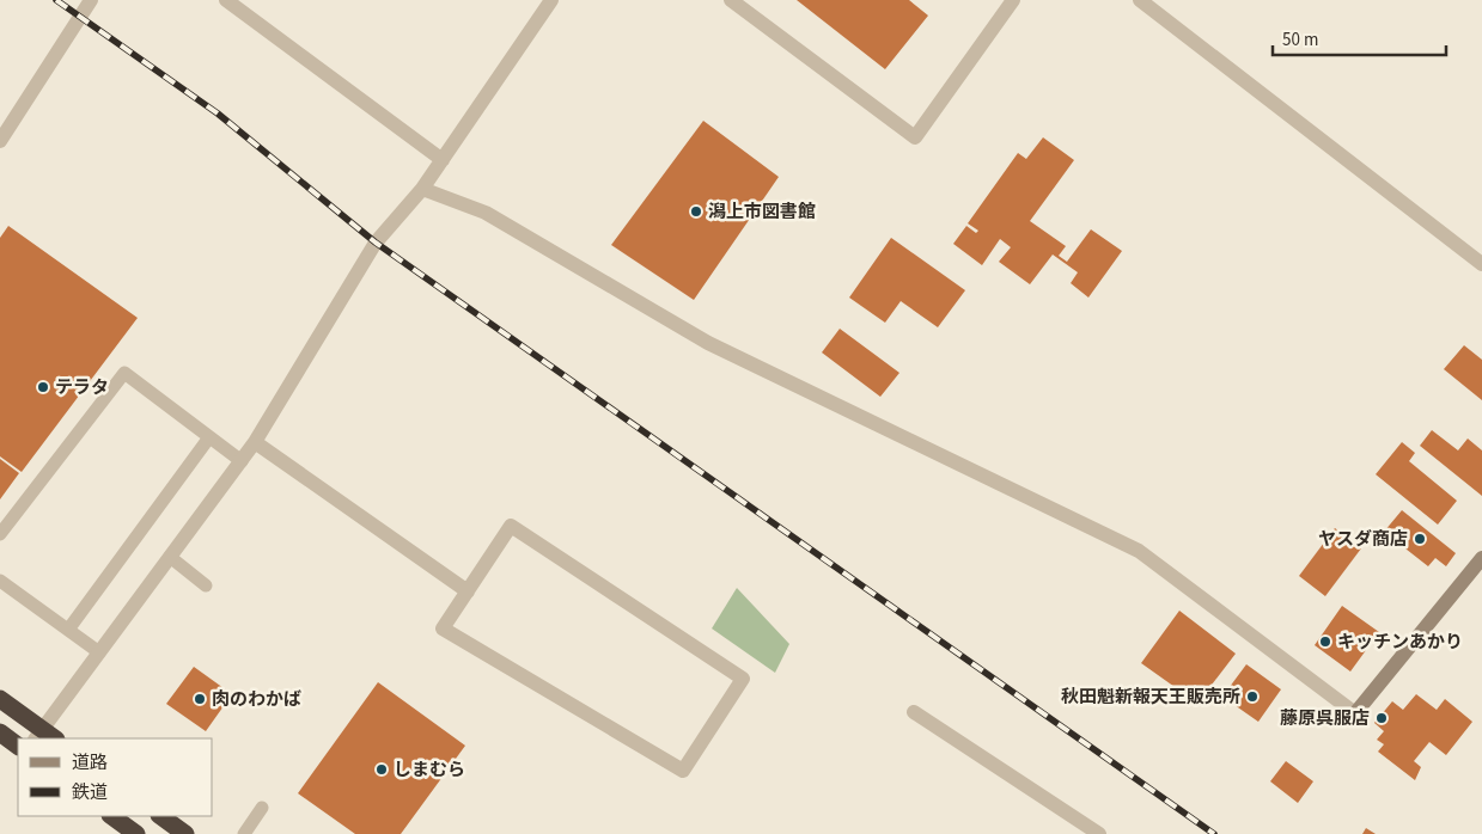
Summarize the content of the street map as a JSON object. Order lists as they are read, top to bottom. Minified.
{"places":["潟上市図書館","テラタ","ヤスダ商店","キッチンあかり","秋田魁新報天王販売所","肉のわかば","藤原呉服店","しまむら"],"legend":["道路","鉄道"],"scale_bar":"50 m"}
